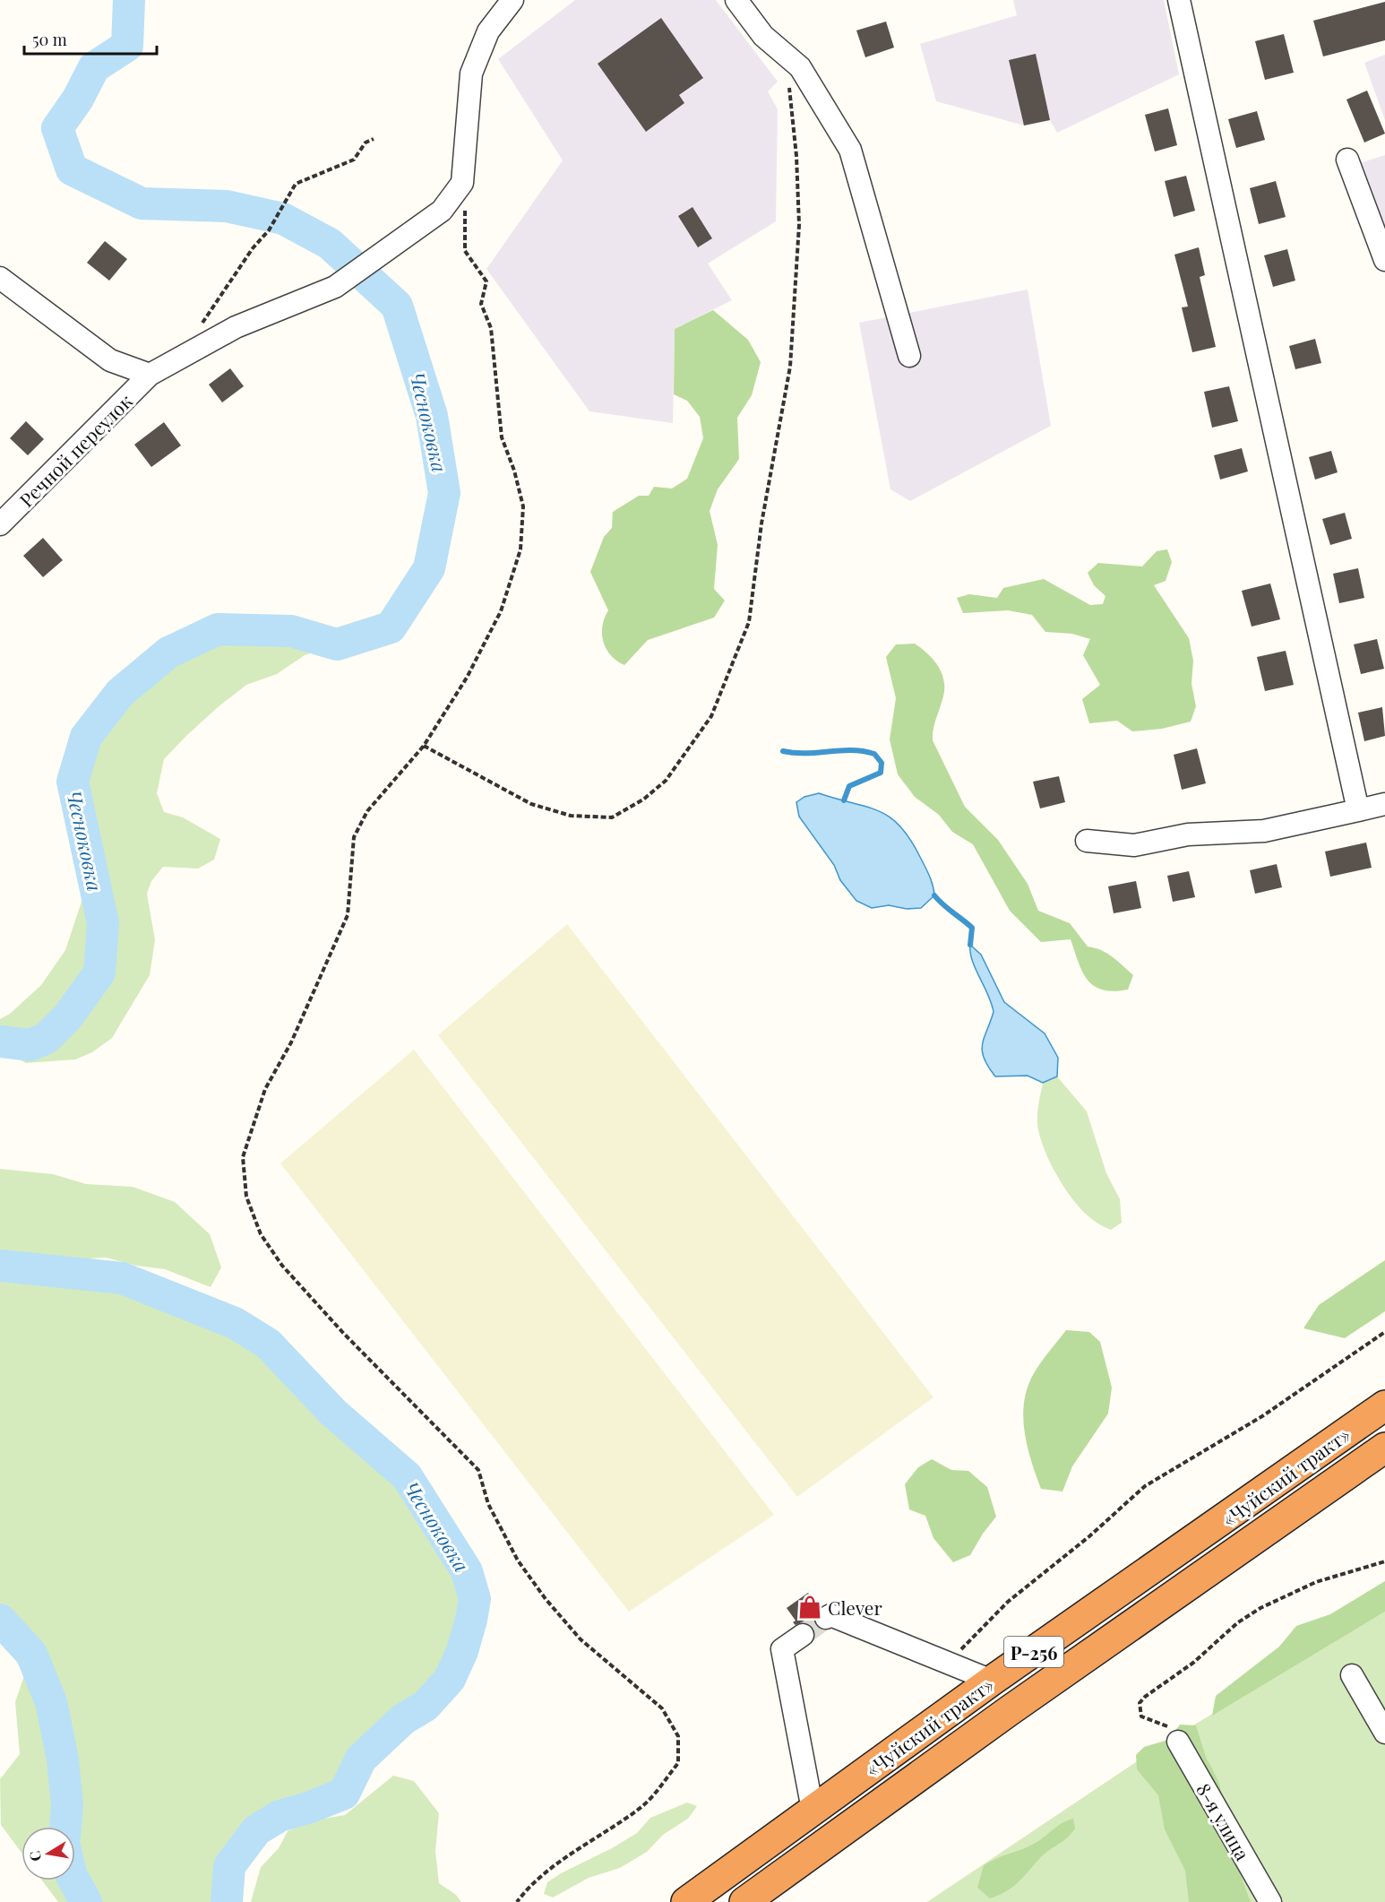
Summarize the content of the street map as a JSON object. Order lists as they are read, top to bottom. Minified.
{"streets":{"highway":["«Чуйский тракт»","Р-256"],"street":["Речной переулок","8-я улица"]},"water":["Чесноковка"],"places":{"shop":["Clever"]},"scale_bar":"50 m","north":"left"}
